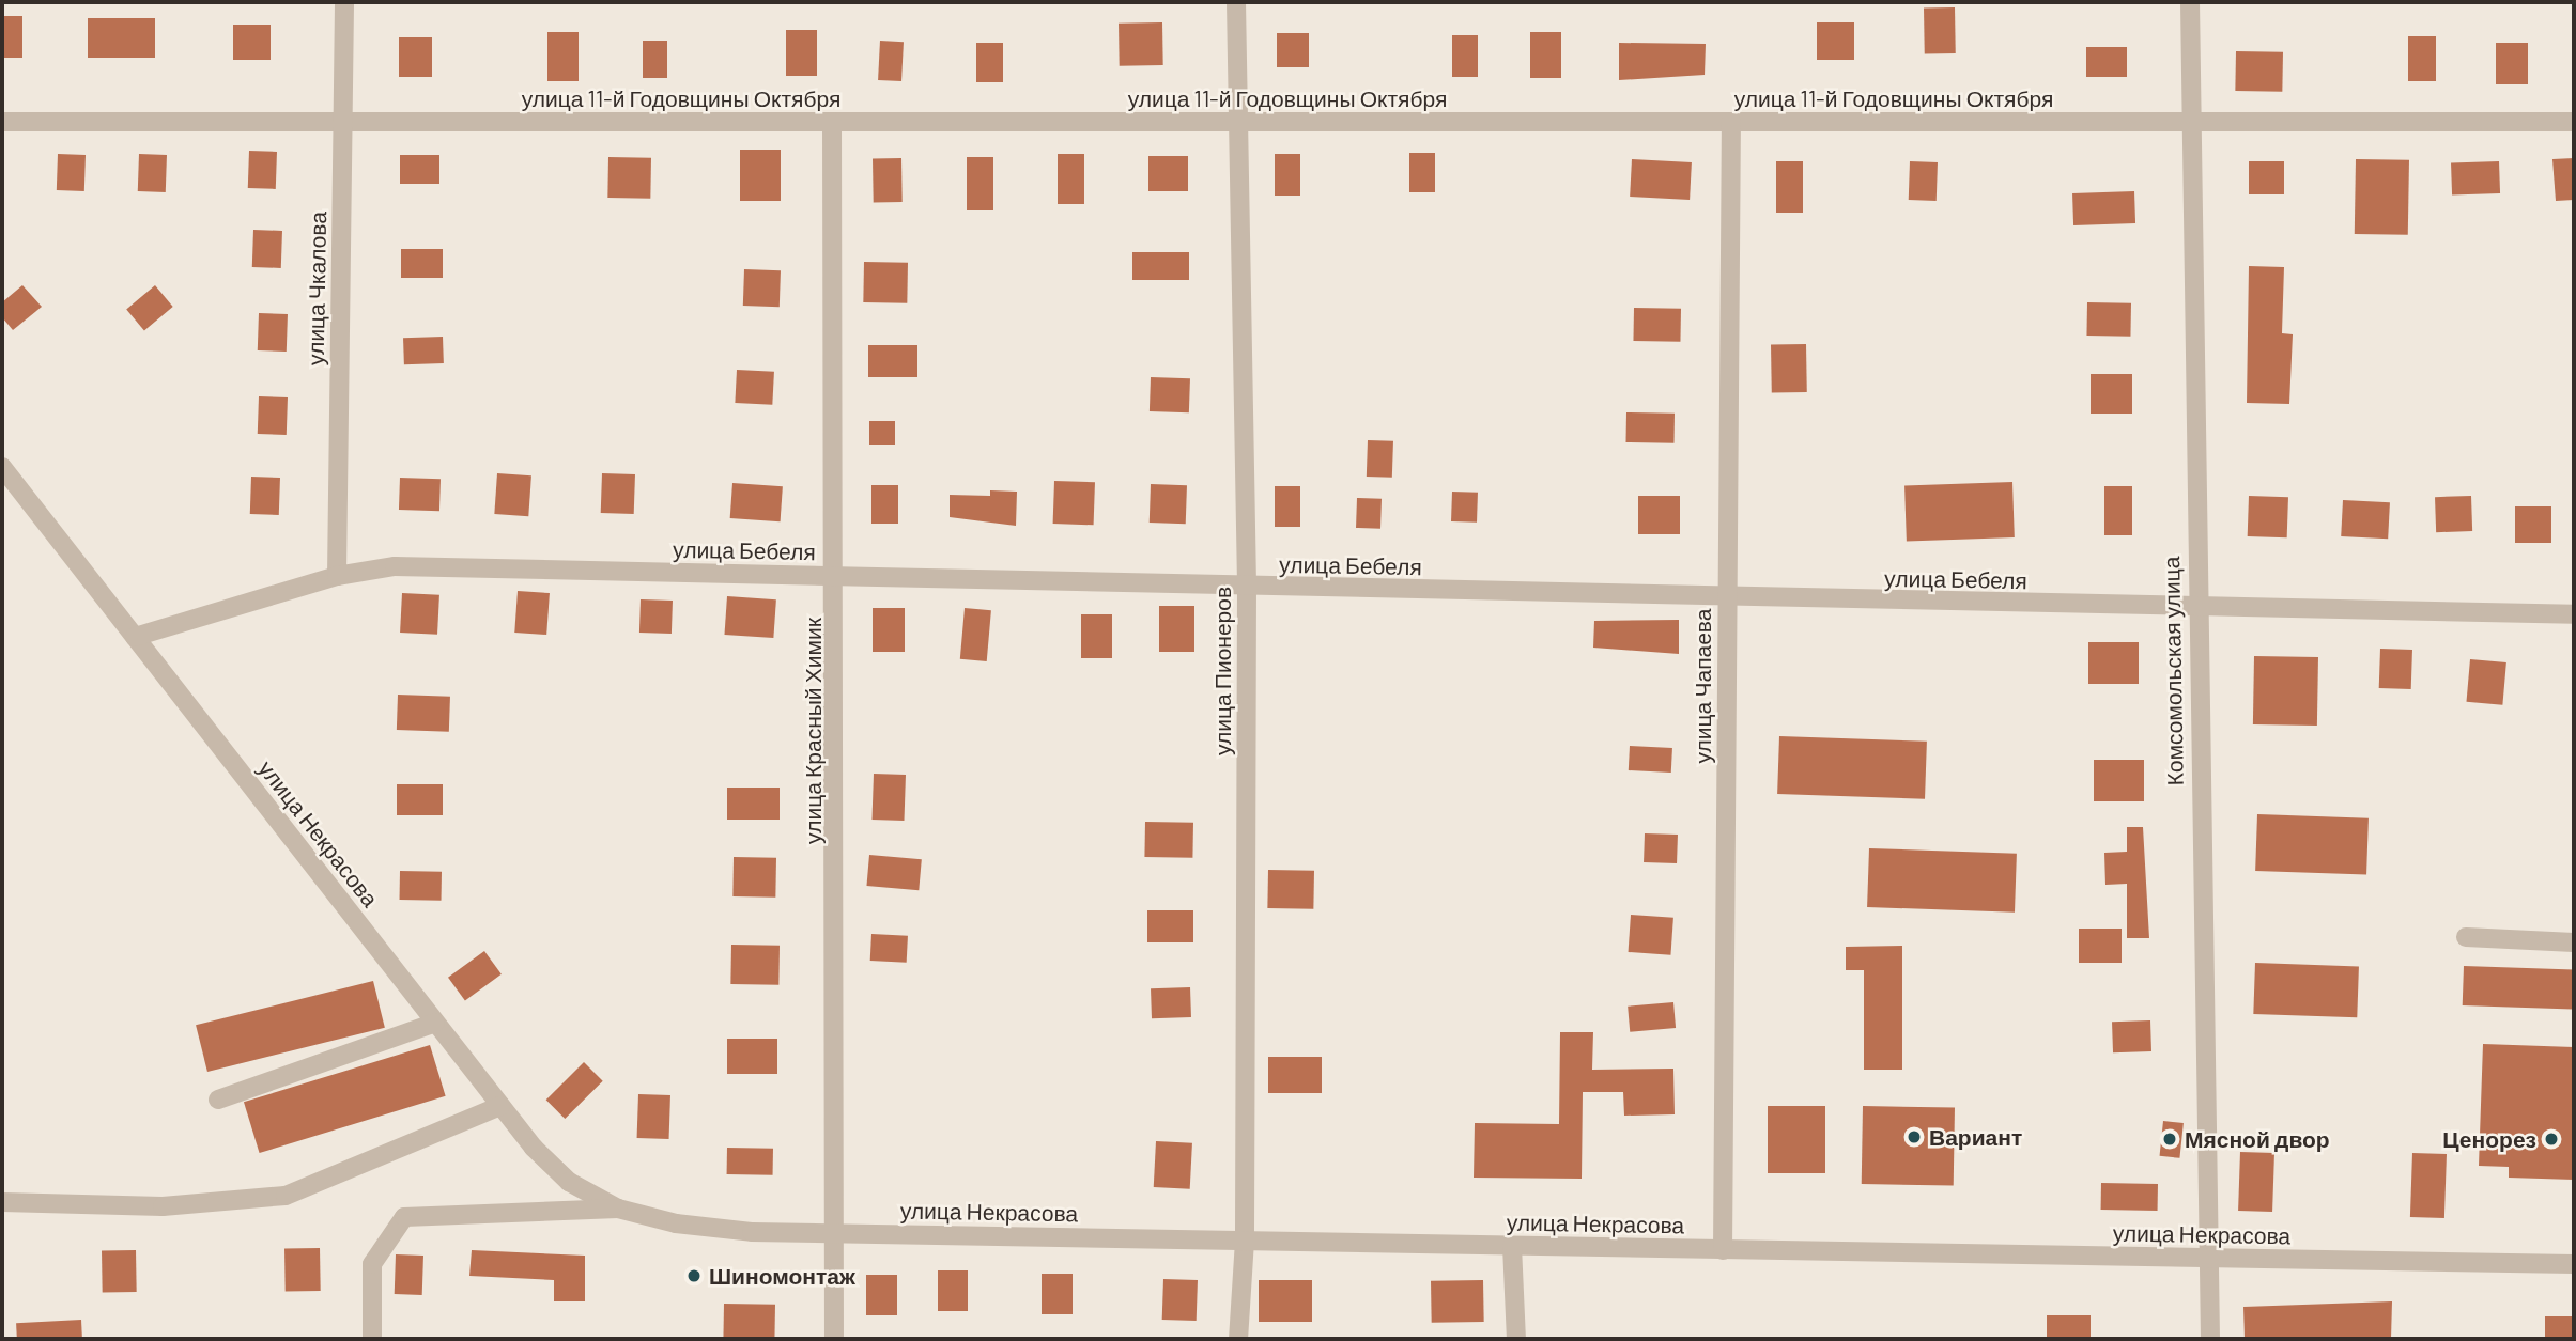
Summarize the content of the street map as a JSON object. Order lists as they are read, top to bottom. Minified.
{"streets":{"street":["улица 11-й Годовщины Октября","улица Чкалова","улица Бебеля","улица Пионеров","Комсомольская улица","улица Чапаева","улица Красный Химик","улица Некрасова"]},"crossings":[["улица 11-й Годовщины Октября","улица Чкалова"],["улица 11-й Годовщины Октября","улица Пионеров"],["улица 11-й Годовщины Октября","Комсомольская улица"],["улица 11-й Годовщины Октября","улица Чапаева"],["улица 11-й Годовщины Октября","улица Красный Химик"],["улица Чкалова","улица Бебеля"],["улица Бебеля","улица Пионеров"],["улица Бебеля","Комсомольская улица"],["улица Бебеля","улица Чапаева"],["улица Бебеля","улица Красный Химик"],["улица Бебеля","улица Некрасова"],["улица Пионеров","улица Некрасова"],["Комсомольская улица","улица Некрасова"],["улица Чапаева","улица Некрасова"],["улица Красный Химик","улица Некрасова"]],"places":["Вариант","Мясной двор","Ценорез","Шиномонтаж"]}
